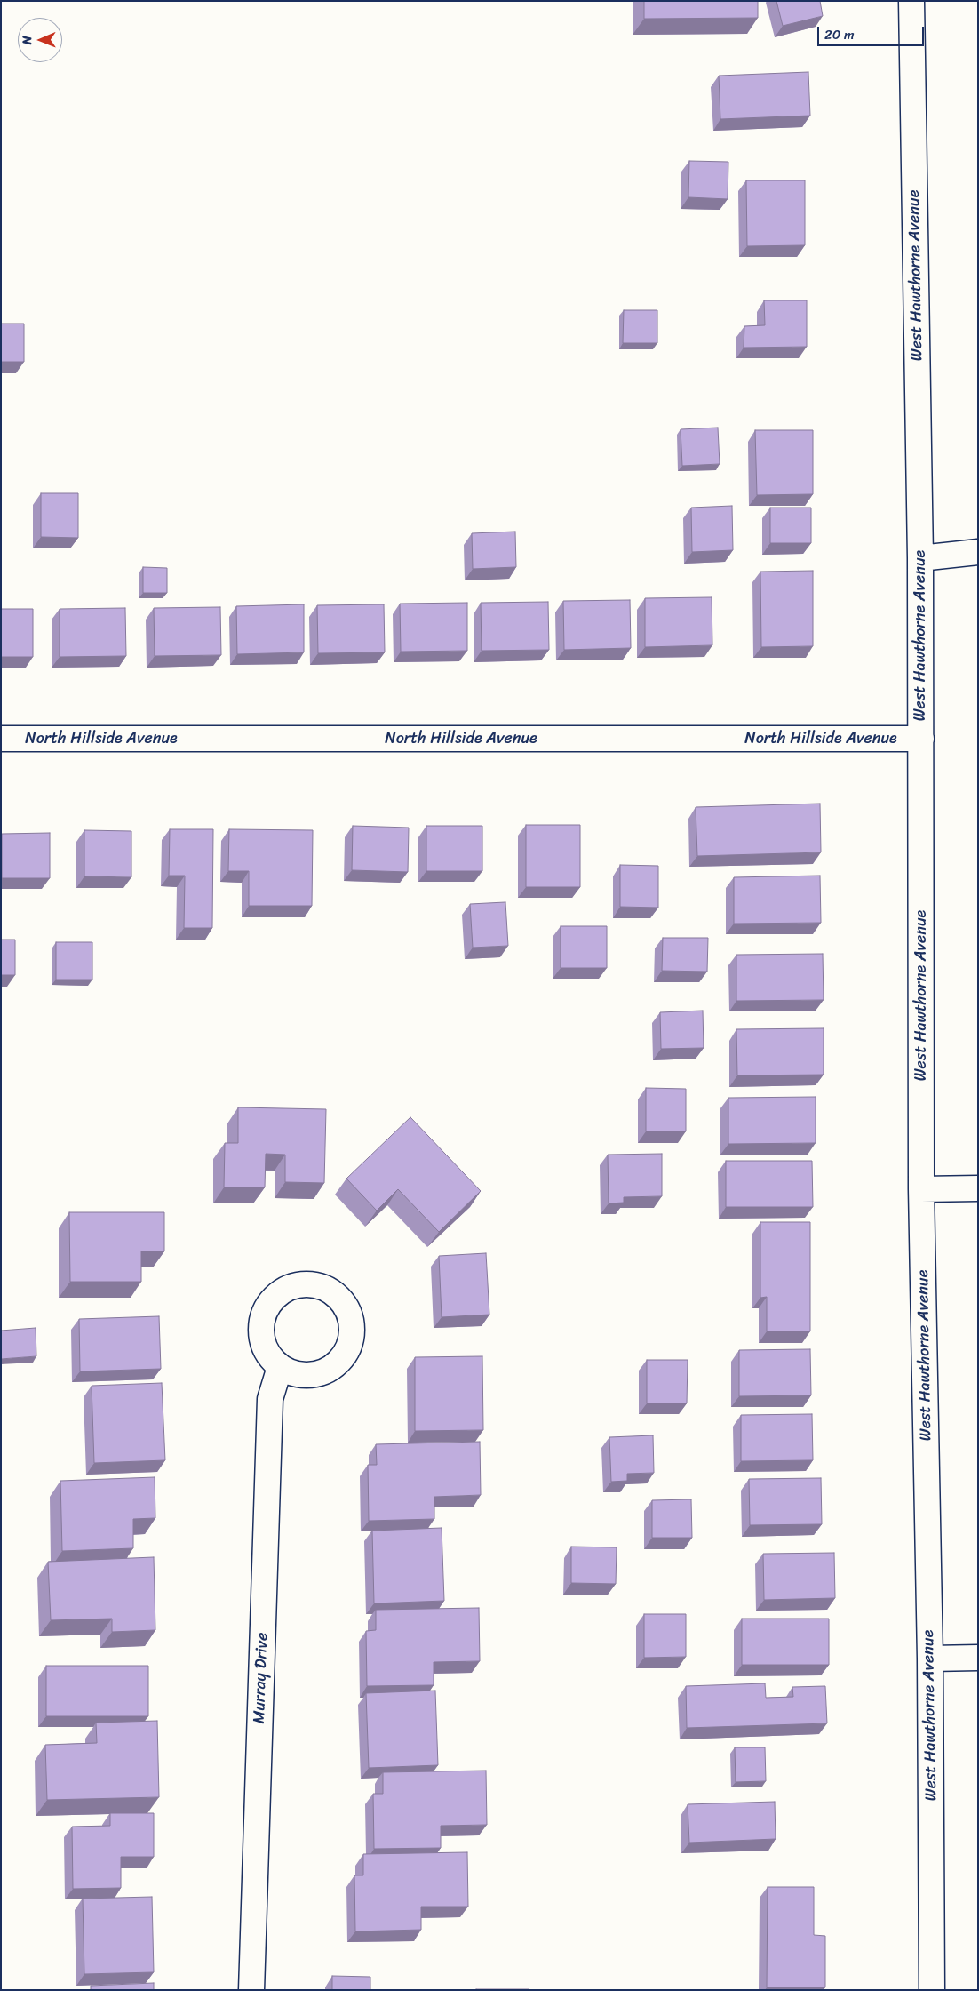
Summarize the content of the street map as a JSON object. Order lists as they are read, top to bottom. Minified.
{"streets":{"street":["West Hawthorne Avenue","North Hillside Avenue","Murray Drive"]},"crossings":[["West Hawthorne Avenue","North Hillside Avenue"]],"scale_bar":"20 m","north":"left"}
